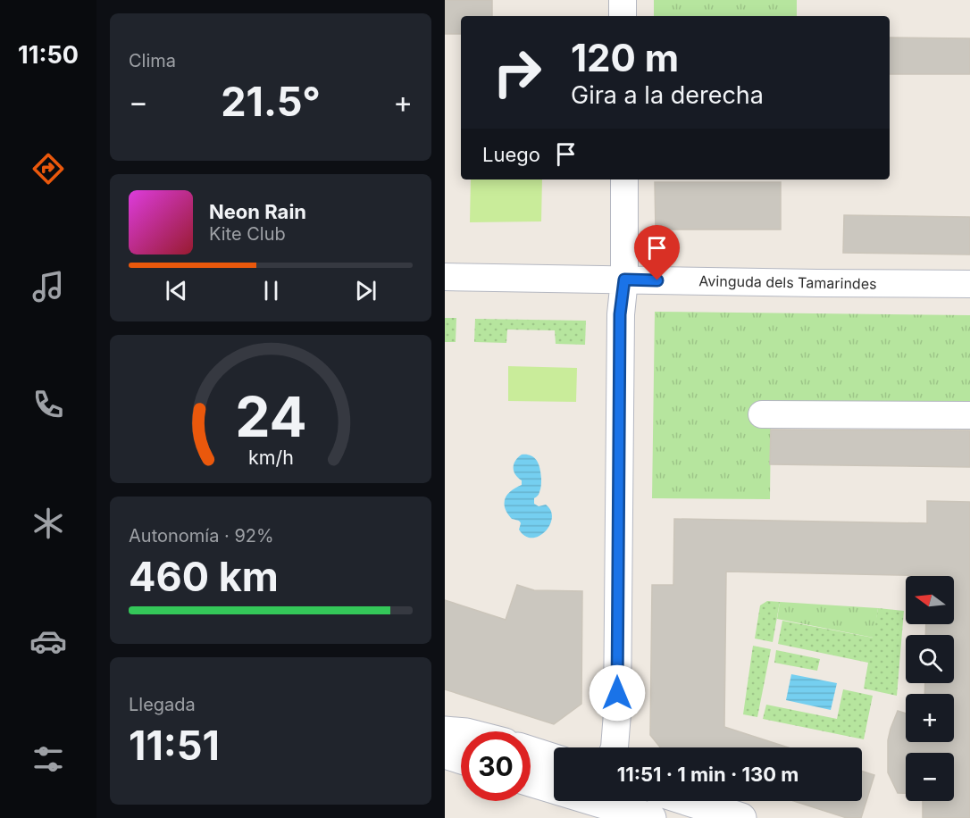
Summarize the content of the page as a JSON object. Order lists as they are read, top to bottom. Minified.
{"streets":{"street":["Avinguda dels Tamarindes"]},"north":"left","page":{"tabs":"11:50","tile":["Clima",["Autonomía · 92%","460 km"],["Llegada","11:51"]],"turn":["120 m","Gira a la derecha"],"heat":["−","21.5°","+"],"then":"Luego","song":["Neon Rain","Kite Club"],"map_buttons":["+","−"],"limit":"30","trip":"11:51 · 1 min · 130 m","gauge":["24","km/h"]}}
